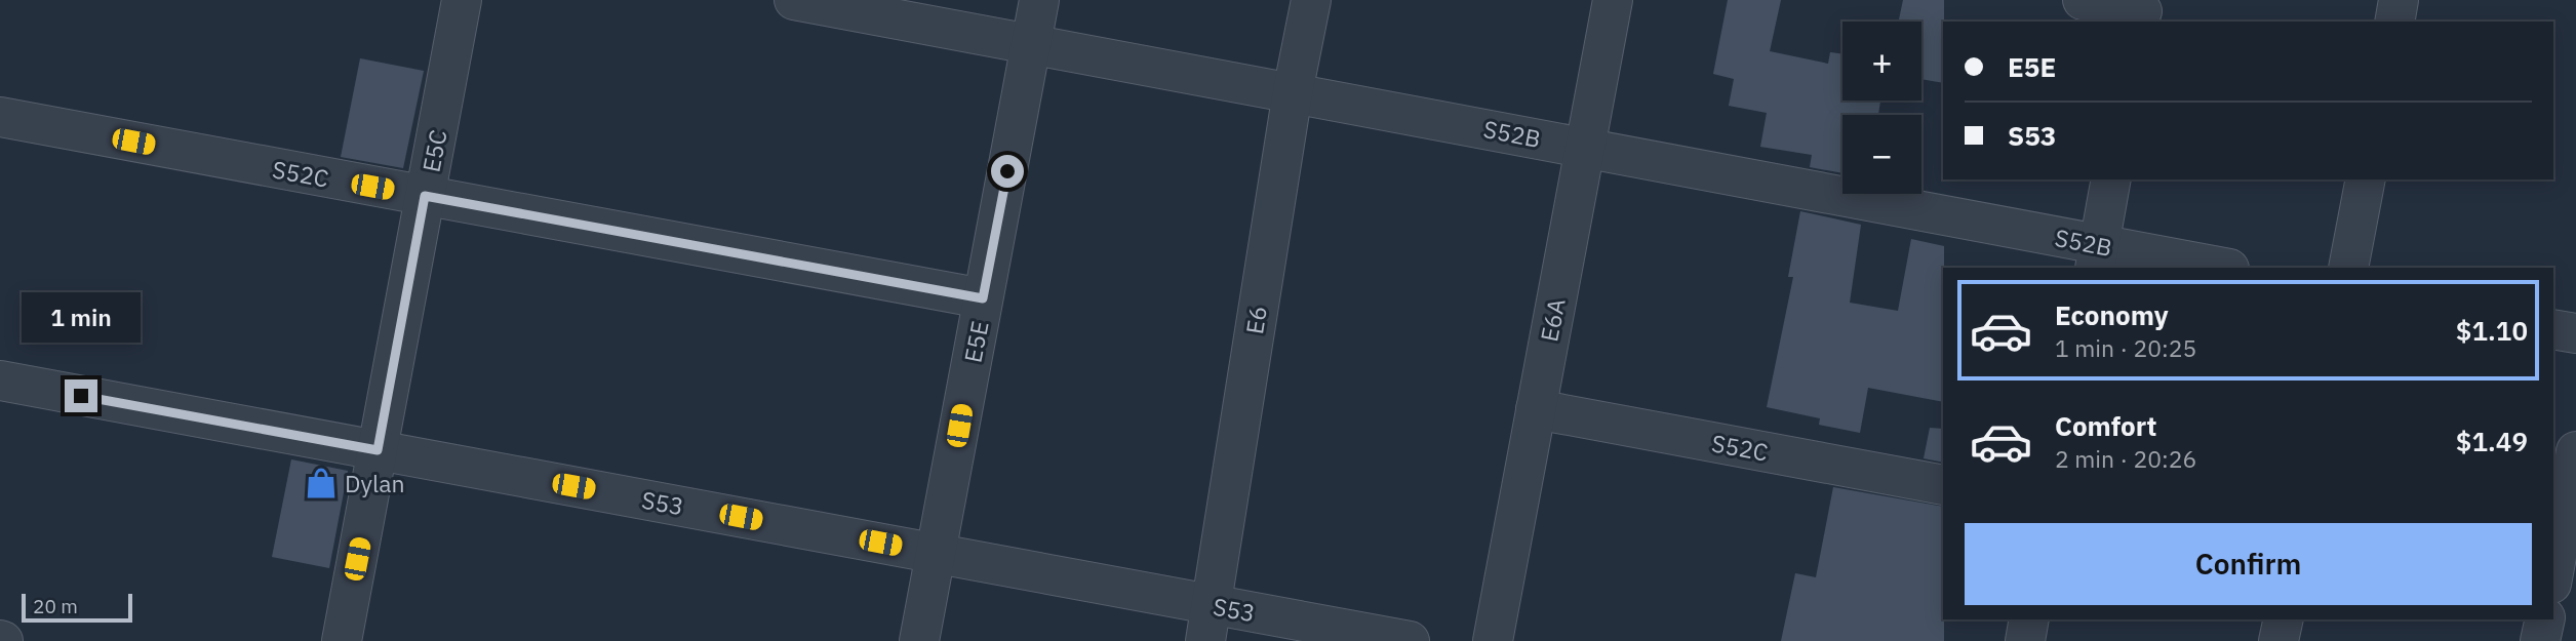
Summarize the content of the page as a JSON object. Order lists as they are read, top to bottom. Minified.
{"streets":{"street":["S52B","E5C","S52C","E6","E6A","E5E","S53"]},"crossings":[["S52B","E6"],["S52B","E6A"],["S52B","E5E"],["E5C","S52C"],["E5C","S53"],["S52C","E6A"],["S52C","E5E"],["E6","S53"],["E5E","S53"]],"places":{"shop":["Dylan"]},"scale_bar":"20 m","page":{"map_buttons":["+","−"],"banner":["E5E","S53"],"list":[{"name":"Economy","note":"1 min · 20:25","value":"$1.10"},{"name":"Comfort","note":"2 min · 20:26","value":"$1.49"}],"bubble":"1 min","buttons":"Confirm","scale":"20 m"}}
